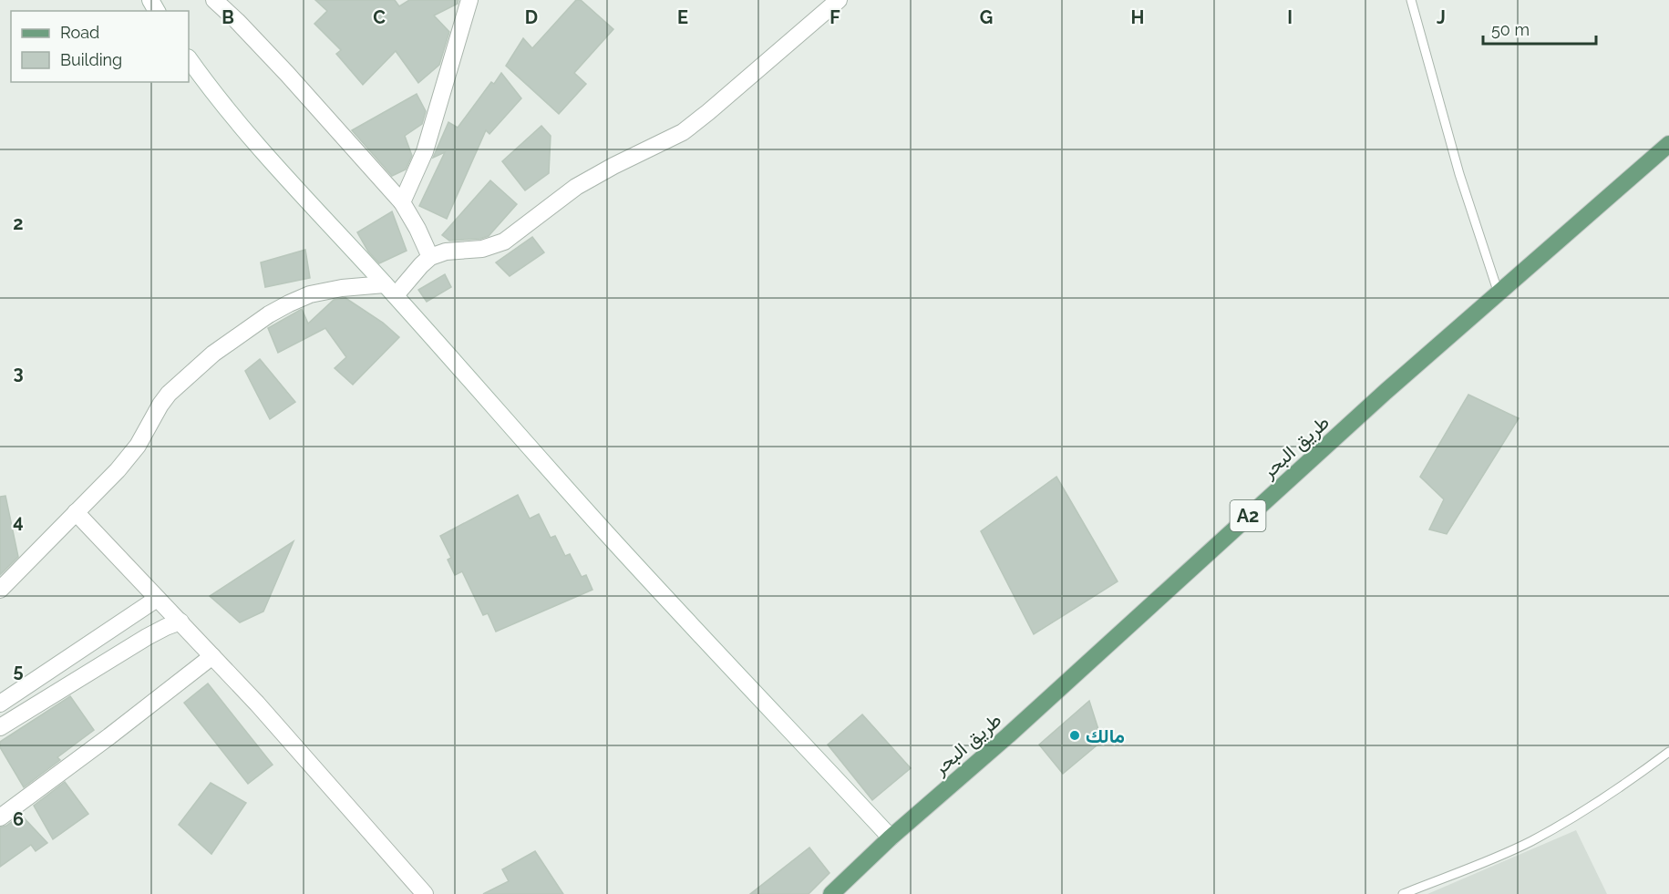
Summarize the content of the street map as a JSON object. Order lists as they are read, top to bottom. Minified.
{"streets":{"main road":["طريق البحر","A2"]},"places":["مالك"],"legend":["Road","Building"],"scale_bar":"50 m","grid":{"columns":["B","C","D","E","F","G","H","I","J"],"rows":["2","3","4","5","6"]}}
